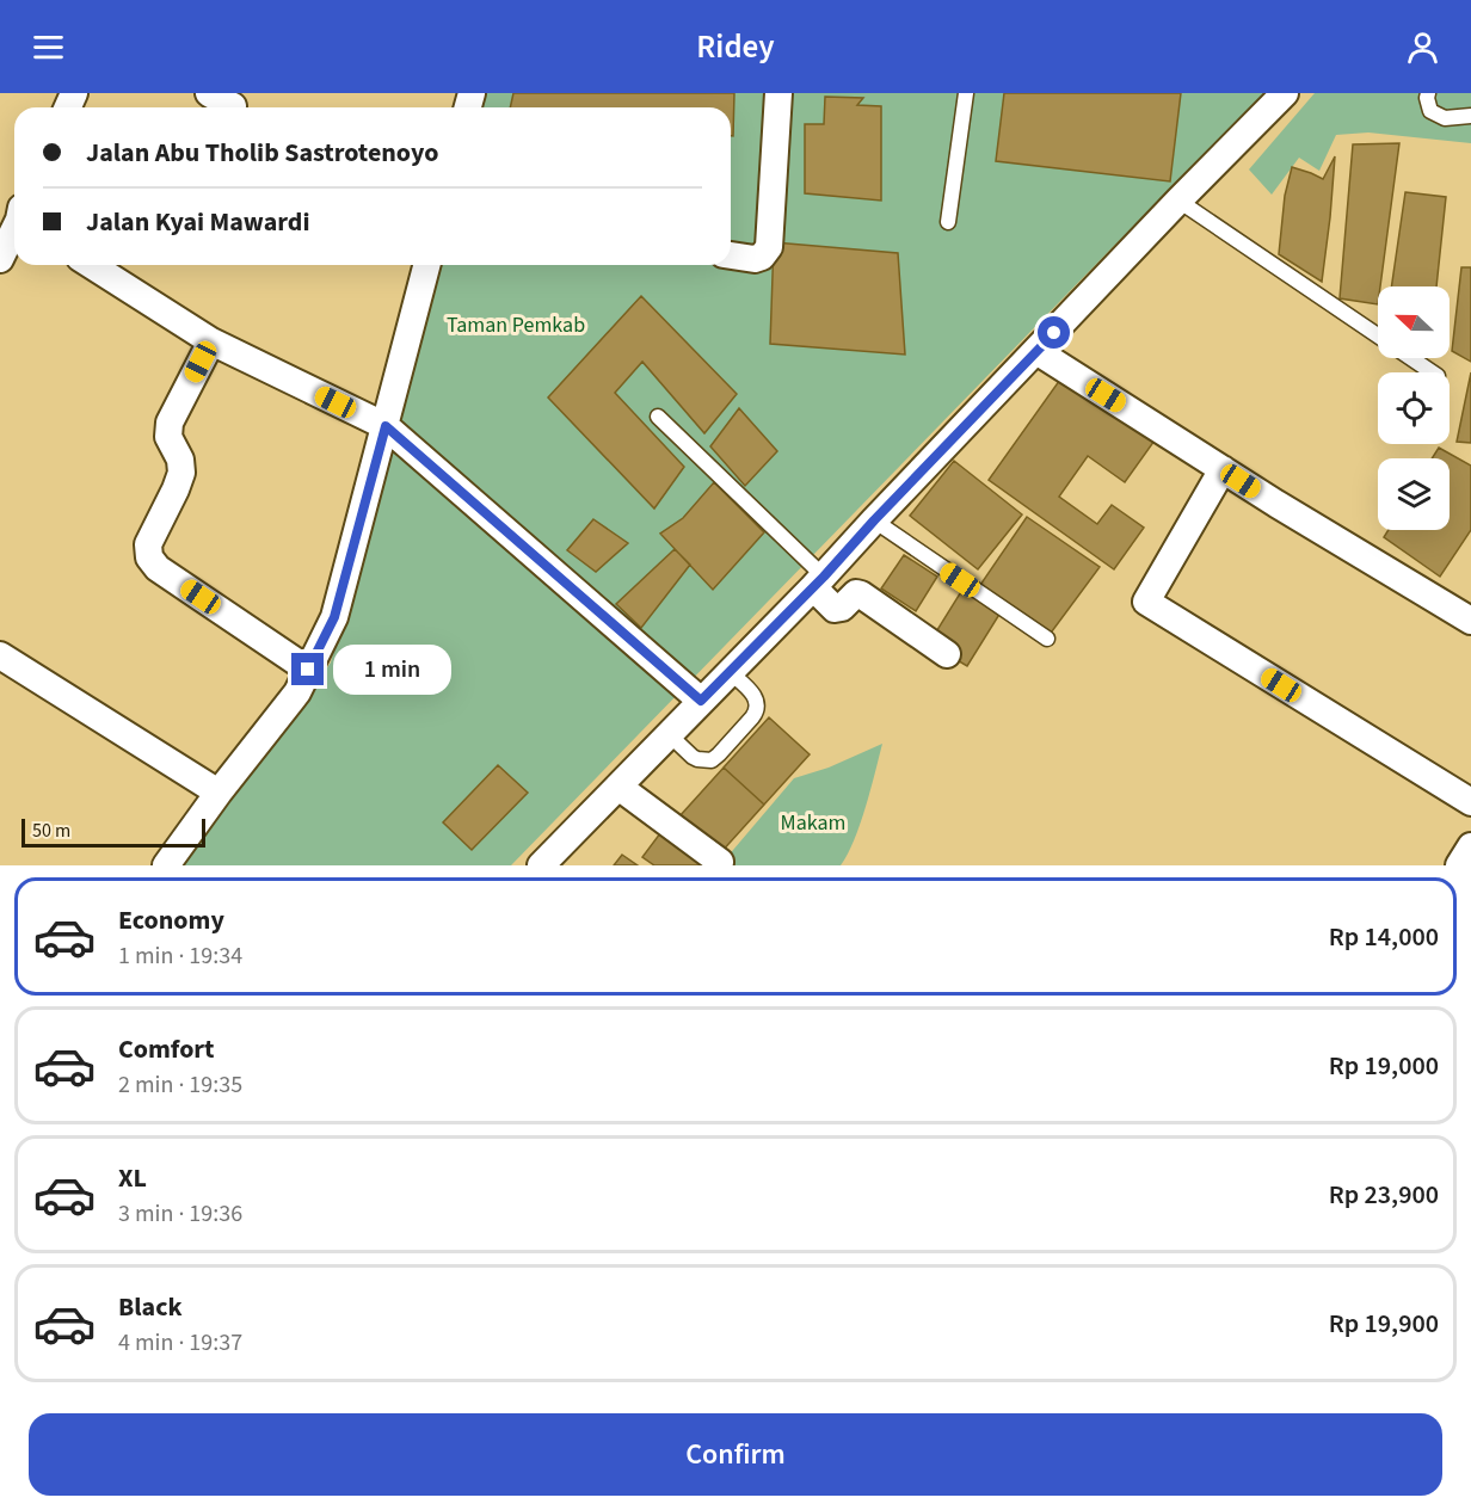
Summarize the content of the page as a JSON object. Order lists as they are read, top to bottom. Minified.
{"parks":["Taman Pemkab","Makam"],"scale_bar":"50 m","north":"left","page":{"header":"Ridey","banner":["Jalan Abu Tholib Sastrotenoyo","Jalan Kyai Mawardi"],"bubble":"1 min","scale":"50 m","list":[{"name":"Economy","note":"1 min · 19:34","value":"Rp 14,000"},{"name":"Comfort","note":"2 min · 19:35","value":"Rp 19,000"},{"name":"XL","note":"3 min · 19:36","value":"Rp 23,900"},{"name":"Black","note":"4 min · 19:37","value":"Rp 19,900"}],"buttons":"Confirm"}}
